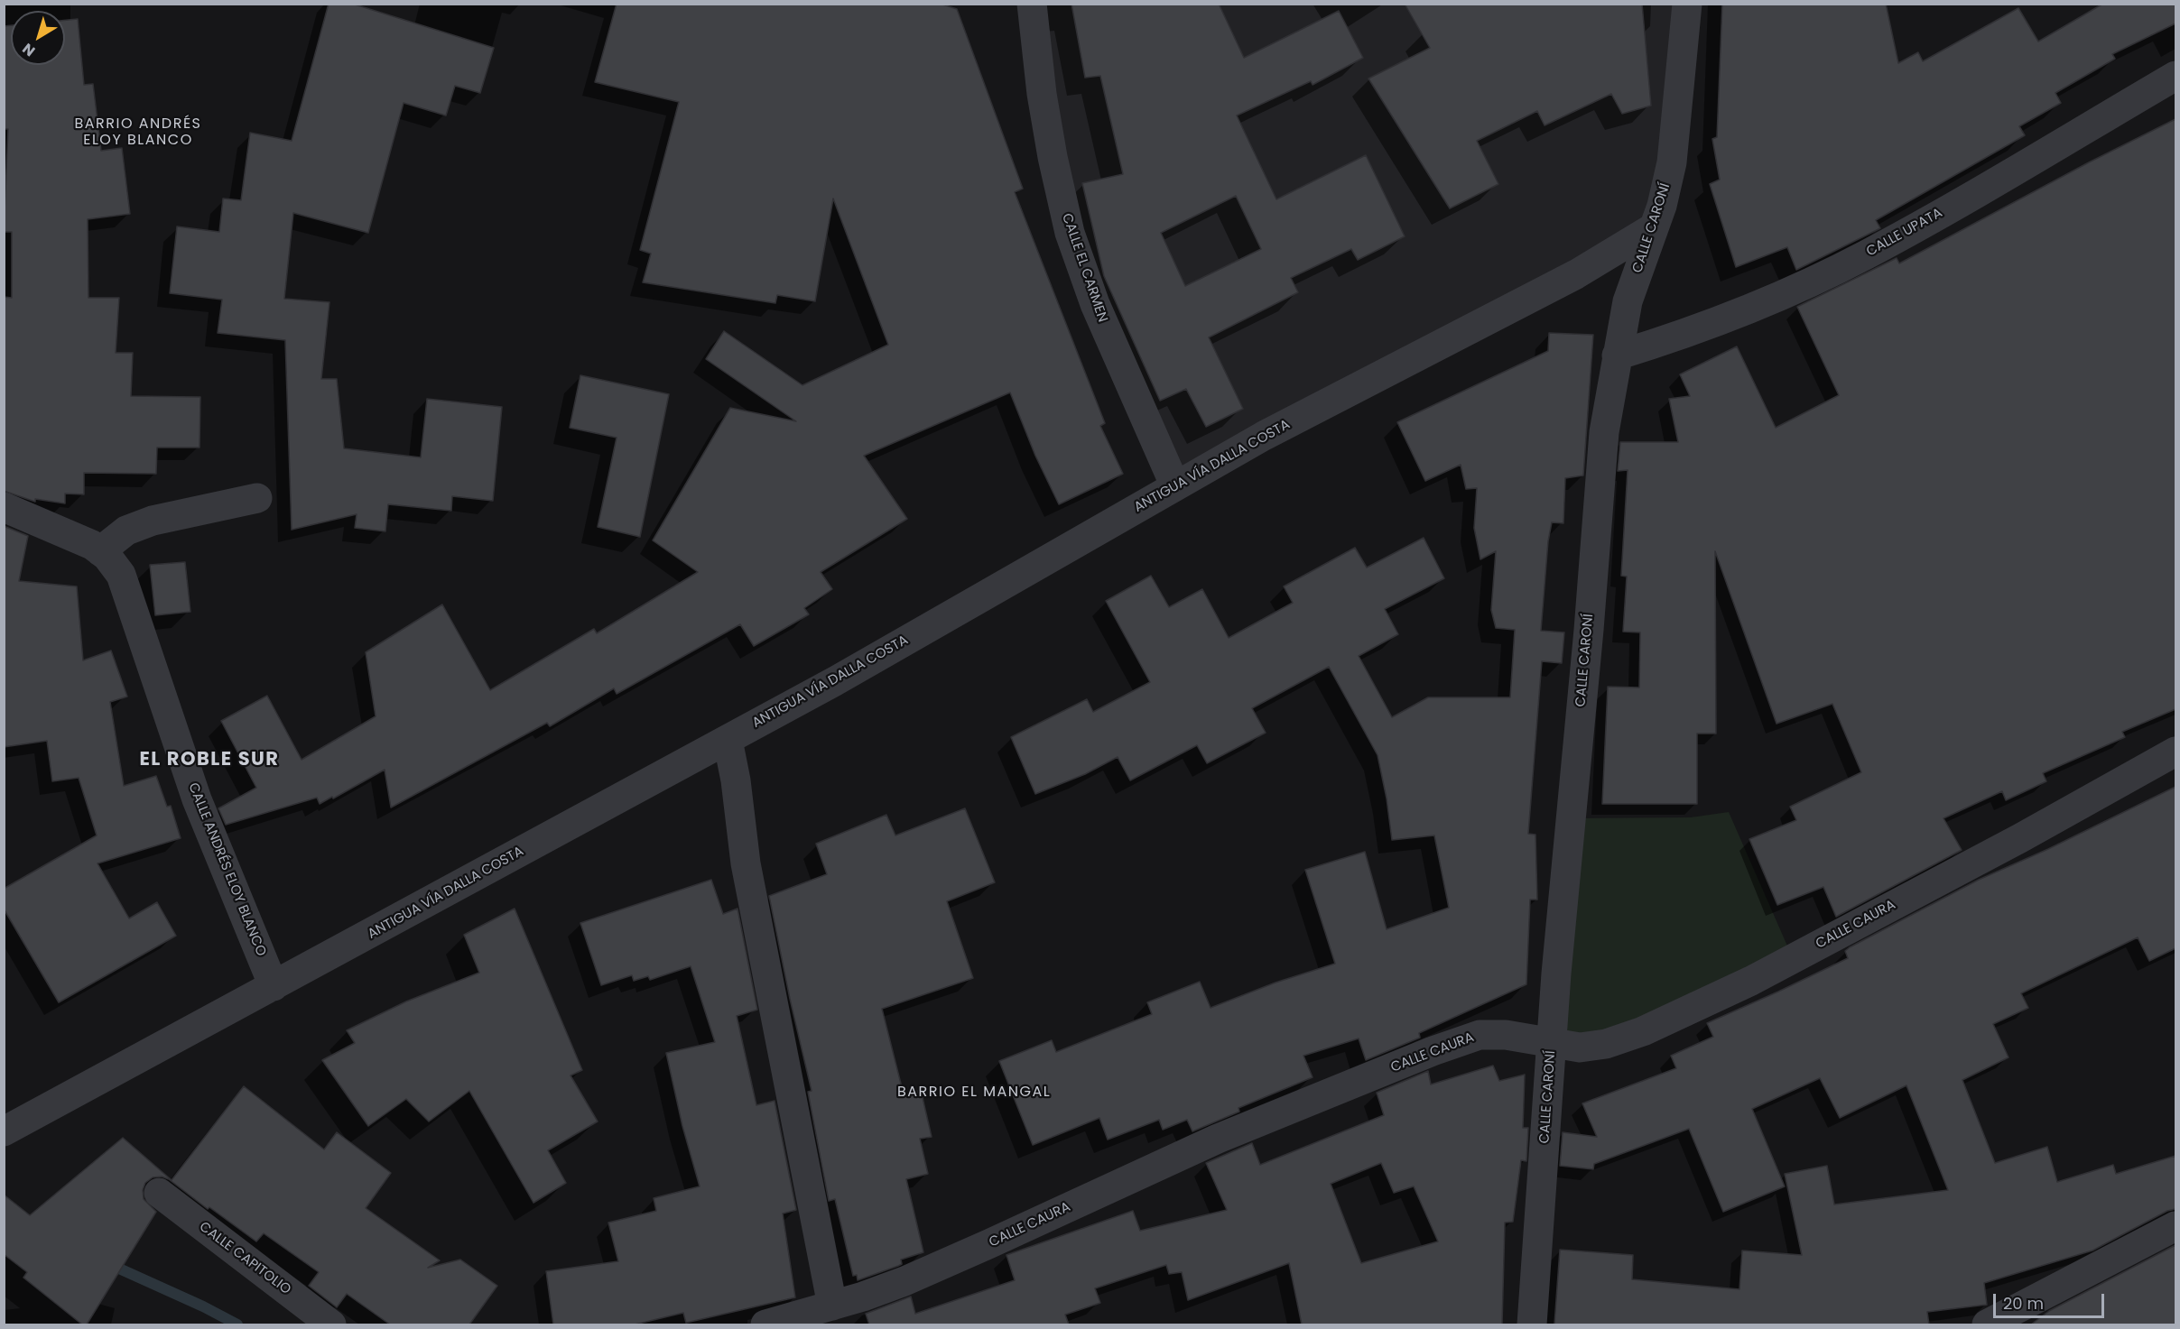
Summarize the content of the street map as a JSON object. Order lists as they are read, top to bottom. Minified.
{"streets":{"street":["CALLE CARONÍ","CALLE UPATA","CALLE EL CARMEN","ANTIGUA VÍA DALLA COSTA","CALLE ANDRÉS ELOY BLANCO","CALLE CAURA","CALLE CAPITOLIO"]},"crossings":[["CALLE CARONÍ","CALLE UPATA"],["CALLE CARONÍ","ANTIGUA VÍA DALLA COSTA"],["CALLE CARONÍ","CALLE CAURA"],["CALLE EL CARMEN","ANTIGUA VÍA DALLA COSTA"],["ANTIGUA VÍA DALLA COSTA","CALLE ANDRÉS ELOY BLANCO"]],"districts":["BARRIO ANDRÉS ELOY BLANCO","EL ROBLE SUR","BARRIO EL MANGAL"],"scale_bar":"20 m","north":"bottom left"}
